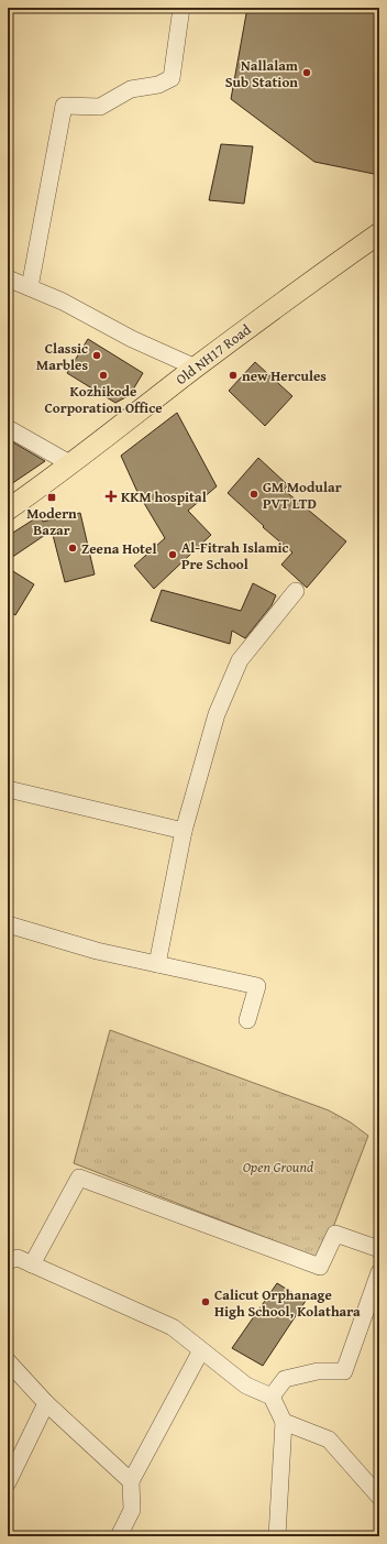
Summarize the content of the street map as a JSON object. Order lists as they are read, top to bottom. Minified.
{"streets":{"main road":["Old NH17 Road"]},"parks":["Open Ground"],"places":{"other":["Nallalam Sub Station","Classic Marbles","Kozhikode Corporation Office","new Hercules","GM Modular PVT LTD","Zeena Hotel","Al-Fitrah Islamic Pre School","Calicut Orphanage High School, Kolathara"],"health":["KKM hospital"],"transit":["Modern Bazar"]}}
